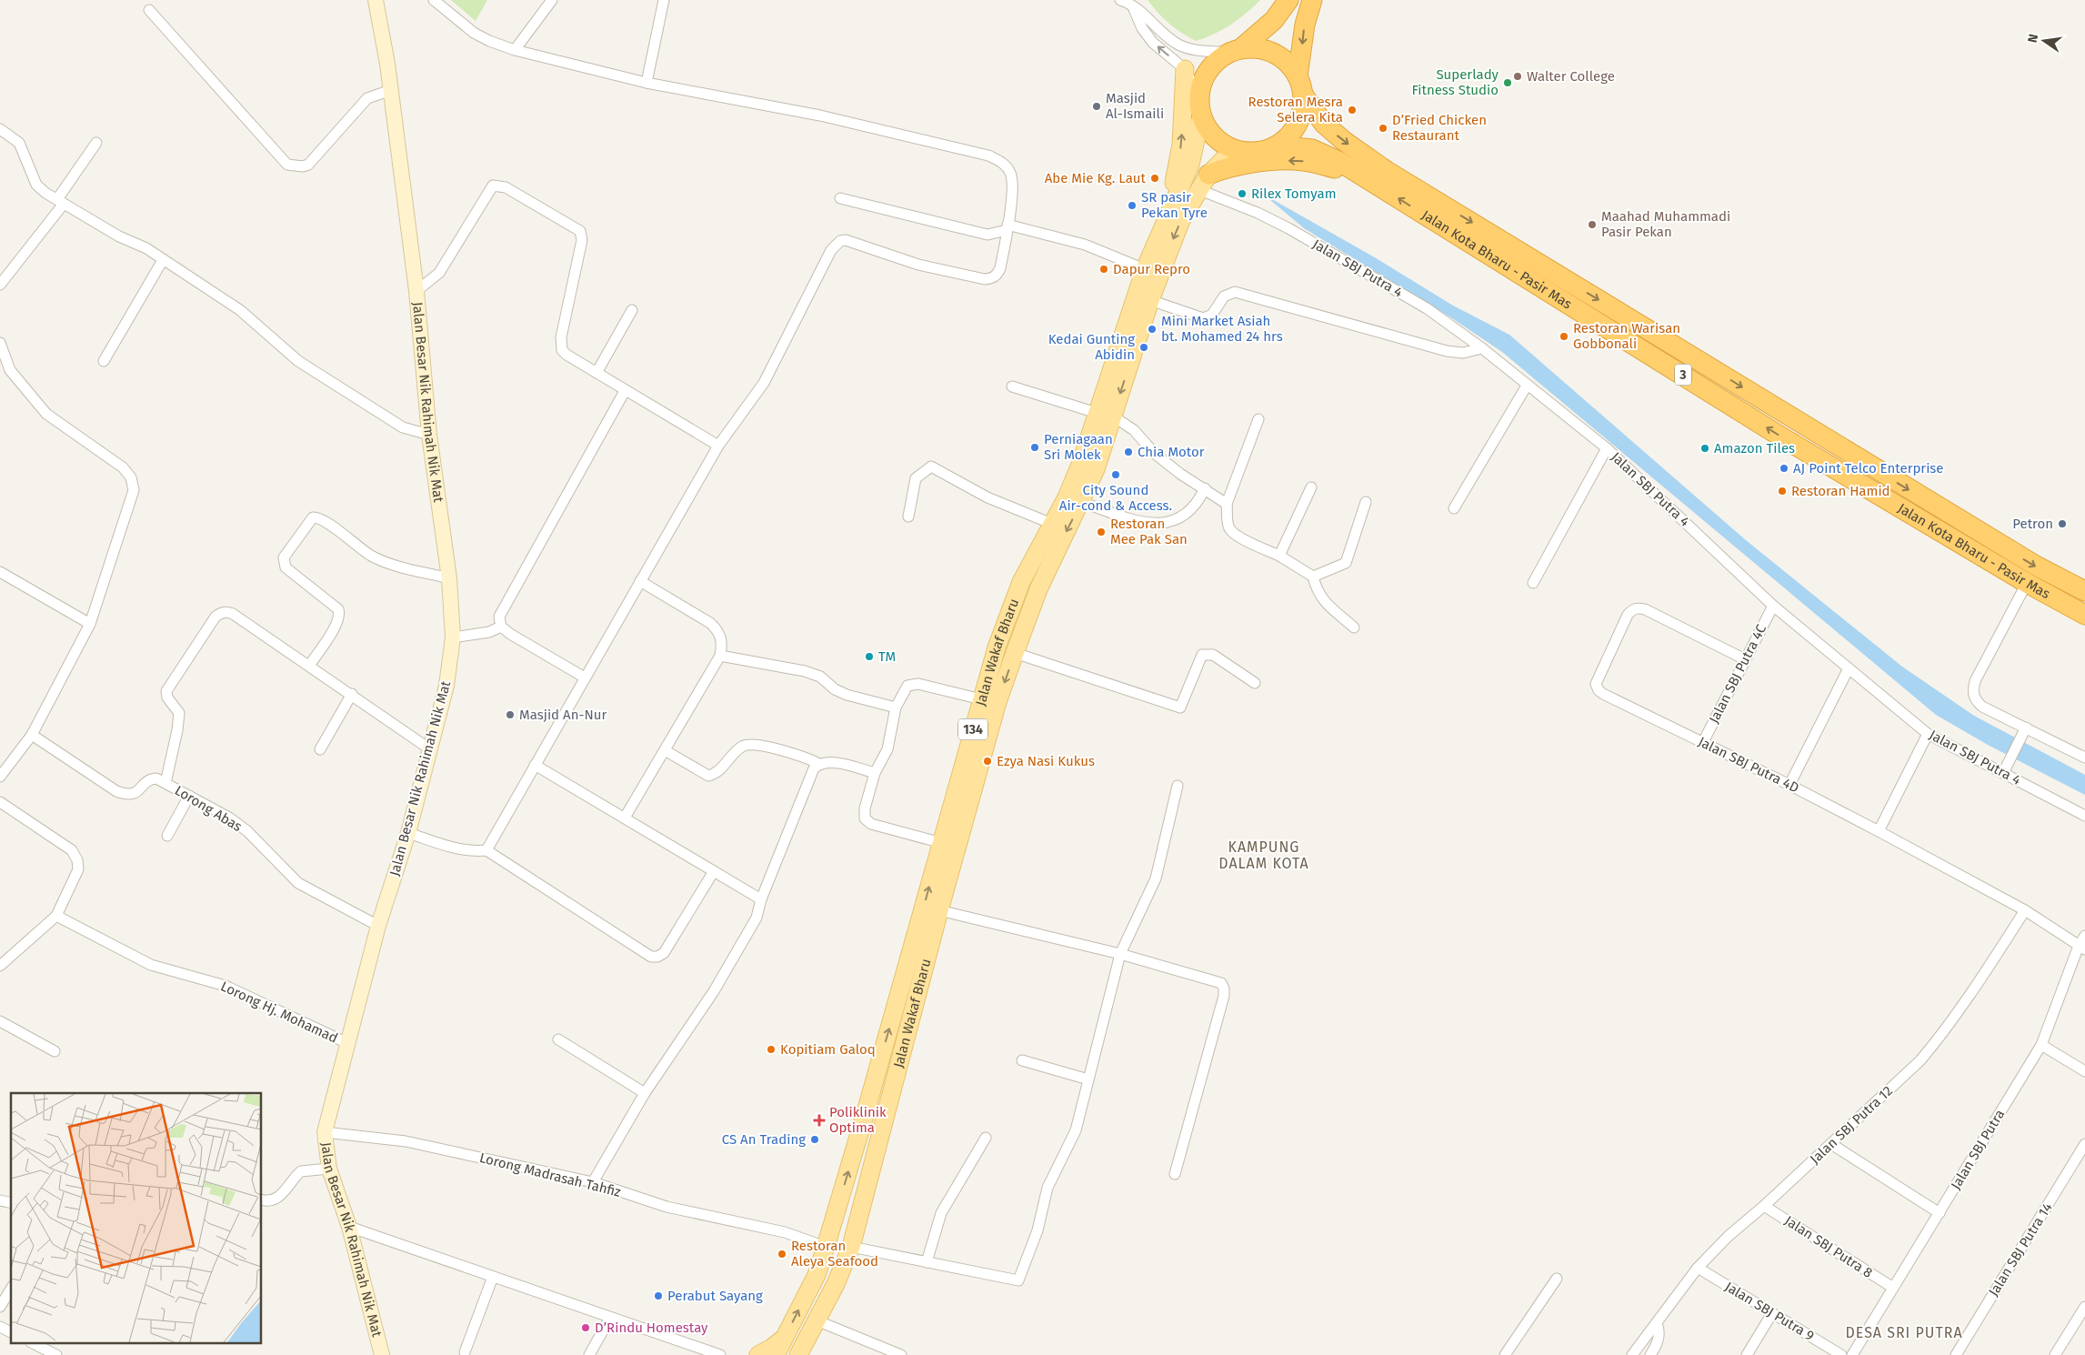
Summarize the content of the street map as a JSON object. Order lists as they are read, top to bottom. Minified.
{"streets":{"highway":["Jalan Kota Bharu - Pasir Mas","3"],"main road":["Jalan Wakaf Bharu","134"],"street":["Jalan SBJ Putra 4","Jalan Besar Nik Rahimah Nik Mat","Jalan SBJ Putra 4C","Jalan SBJ Putra 4D","Lorong Abas","Lorong Hj. Mohamad","Jalan SBJ Putra 12","Jalan SBJ Putra","Lorong Madrasah Tahfiz","Jalan SBJ Putra 8","Jalan SBJ Putra 14","Jalan SBJ Putra 9"]},"crossings":[["Jalan Kota Bharu - Pasir Mas","Jalan Wakaf Bharu"],["Jalan SBJ Putra 4","Jalan Wakaf Bharu"],["Jalan SBJ Putra 4","Jalan SBJ Putra 4C"],["Jalan Besar Nik Rahimah Nik Mat","Lorong Abas"],["Jalan Besar Nik Rahimah Nik Mat","Lorong Hj. Mohamad"],["Jalan Besar Nik Rahimah Nik Mat","Lorong Madrasah Tahfiz"],["Jalan Wakaf Bharu","Lorong Madrasah Tahfiz"],["Jalan SBJ Putra 4C","Jalan SBJ Putra 4D"],["Jalan SBJ Putra 4D","Jalan SBJ Putra 12"],["Jalan SBJ Putra 4D","Jalan SBJ Putra"],["Jalan SBJ Putra 12","Jalan SBJ Putra 8"],["Jalan SBJ Putra 12","Jalan SBJ Putra 9"],["Jalan SBJ Putra","Jalan SBJ Putra 8"]],"districts":["KAMPUNG DALAM KOTA","DESA SRI PUTRA"],"places":{"other":["Walter College","Superlady Fitness Studio","Masjid Al-Ismaili","Restoran Mesra Selera Kita","D’Fried Chicken Restaurant","Abe Mie Kg. Laut","Rilex Tomyam","SR pasir Pekan Tyre","Maahad Muhammadi Pasir Pekan","Dapur Repro","Mini Market Asiah bt. Mohamed 24 hrs","Restoran Warisan Gobbonali","Kedai Gunting Abidin","Perniagaan Sri Molek","Amazon Tiles","Chia Motor","AJ Point Telco Enterprise","City Sound Air-cond & Access.","Restoran Hamid","Petron","Restoran Mee Pak San","TM","Masjid An-Nur","Ezya Nasi Kukus","Kopitiam Galoq","CS An Trading","Restoran Aleya Seafood","Perabut Sayang","D’Rindu Homestay"],"health":["Poliklinik Optima"]},"north":"left"}
